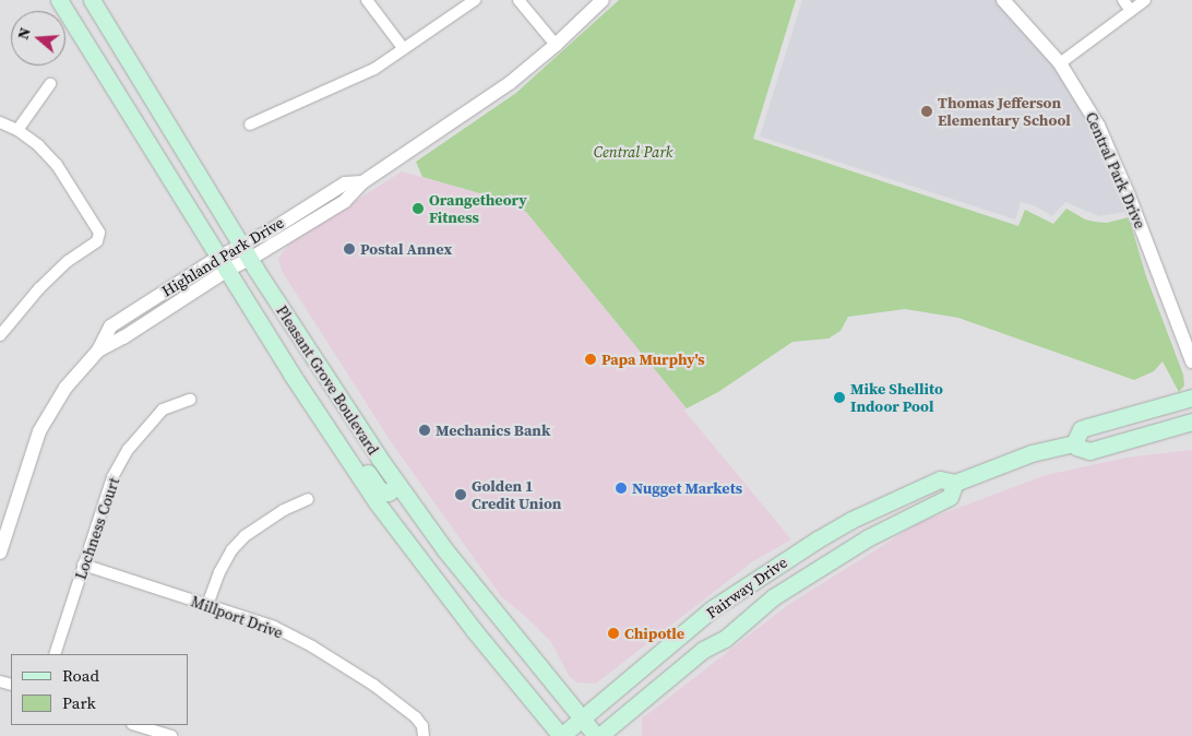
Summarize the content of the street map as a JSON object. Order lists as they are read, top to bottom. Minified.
{"streets":{"main road":["Pleasant Grove Boulevard","Fairway Drive"],"street":["Central Park Drive","Highland Park Drive","Lochness Court","Millport Drive"]},"crossings":[["Highland Park Drive","Pleasant Grove Boulevard"],["Pleasant Grove Boulevard","Fairway Drive"],["Lochness Court","Millport Drive"]],"parks":["Central Park"],"places":["Thomas Jefferson Elementary School","Orangetheory Fitness","Postal Annex","Papa Murphy's","Mike Shellito Indoor Pool","Mechanics Bank","Nugget Markets","Golden 1 Credit Union","Chipotle"],"legend":["Road","Park"],"north":"left"}
